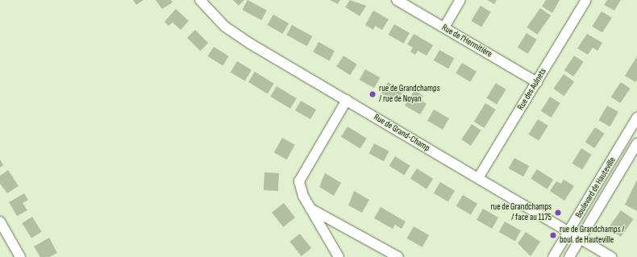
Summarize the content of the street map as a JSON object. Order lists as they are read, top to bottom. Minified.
{"streets":{"street":["Rue de l'Hermitière","Rue des Aulnets","Rue de Grand-Champ","Boulevard de Hauteville"]},"crossings":[["Rue de l'Hermitière","Rue des Aulnets"],["Rue des Aulnets","Rue de Grand-Champ"],["Rue de Grand-Champ","Boulevard de Hauteville"]],"places":["rue de Grandchamps / rue de Noyan","rue de Grandchamps / face au 1175","rue de Grandchamps / boul. de Hauteville"]}
